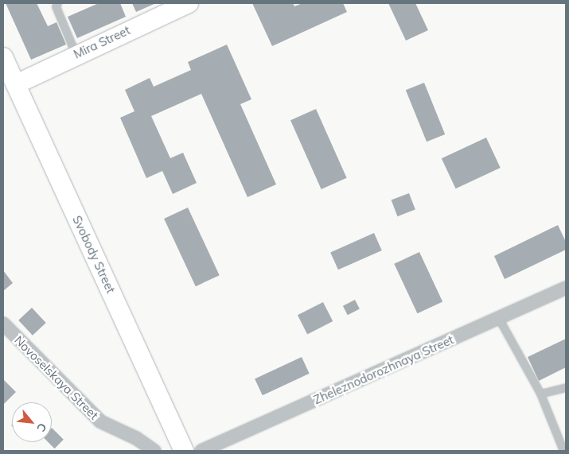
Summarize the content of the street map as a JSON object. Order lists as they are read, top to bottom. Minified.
{"streets":{"street":["Mira Street","Svobody Street","Zheleznodorozhnaya Street","Novoselskaya Street"]},"crossings":[["Mira Street","Svobody Street"]],"north":"bottom right"}
